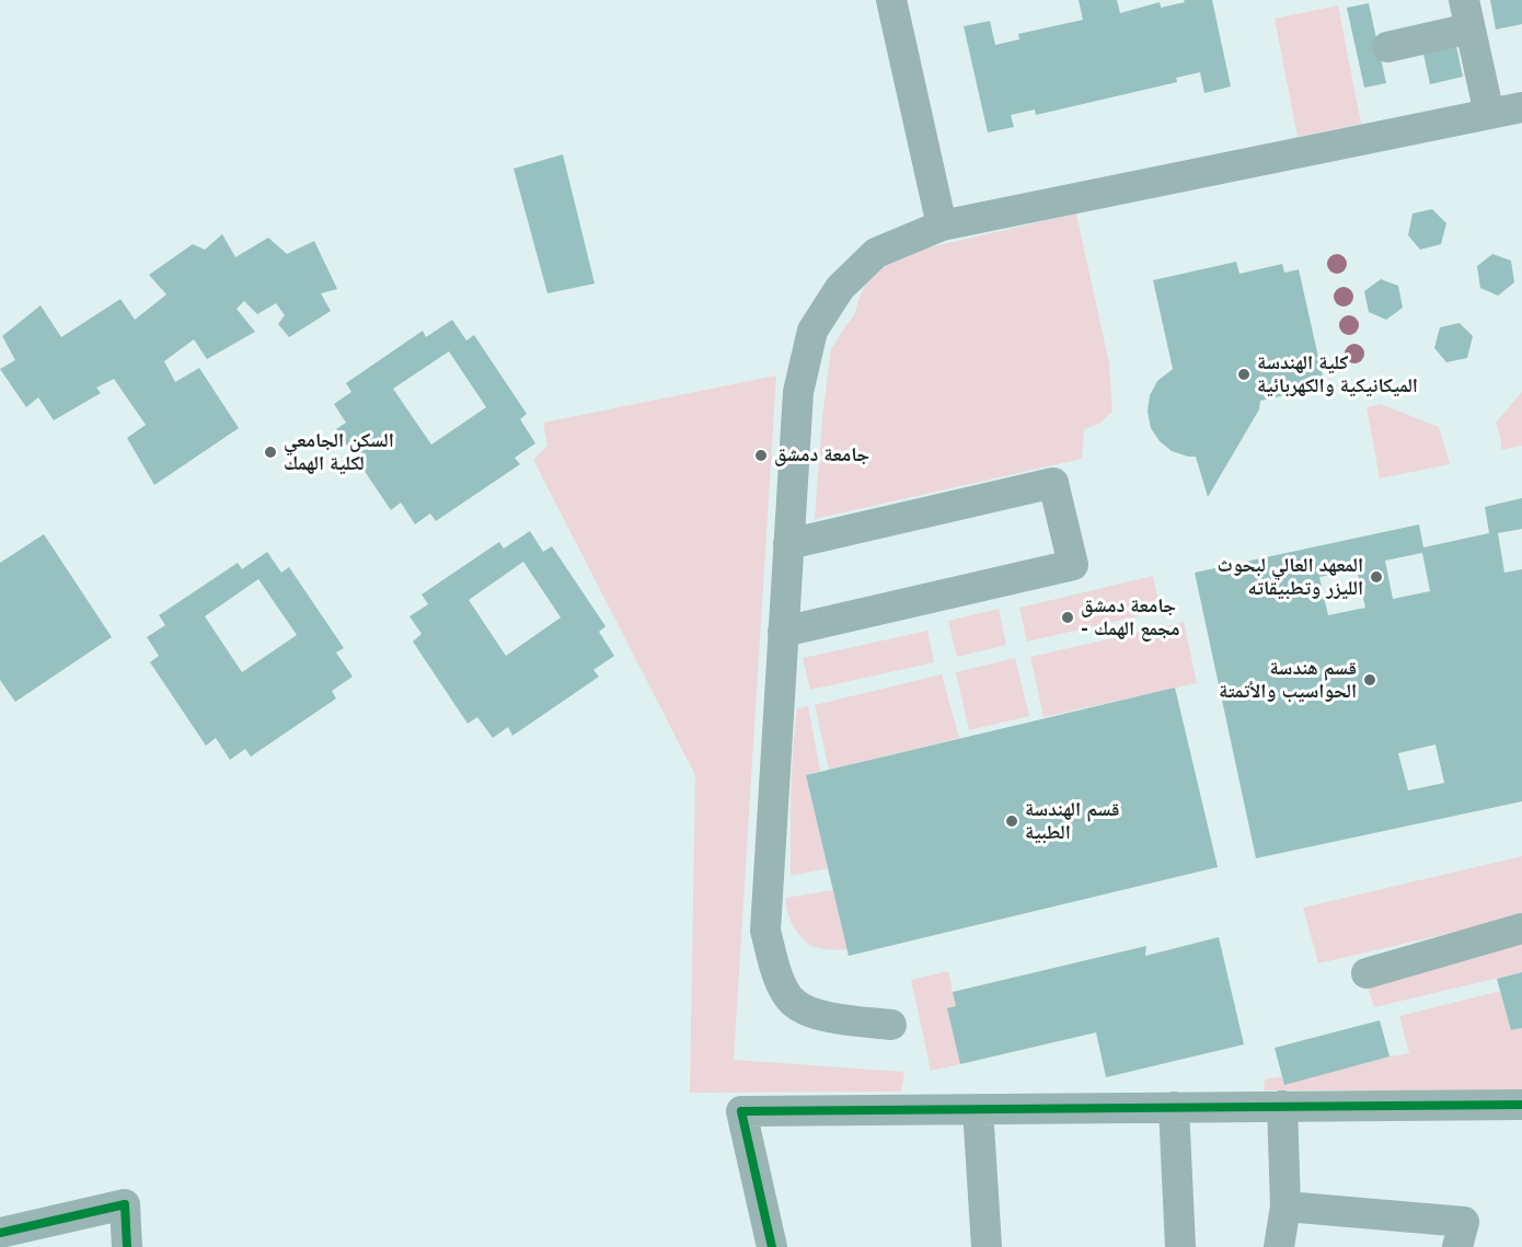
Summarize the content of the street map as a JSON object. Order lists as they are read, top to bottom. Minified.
{"places":["كلية الهندسة الميكانيكية والكهربائية","السكن الجامعي لكلية الهمك","جامعة دمشق","المعهد العالي لبحوث الليزر وتطبيقاته","جامعة دمشق - مجمع الهمك","قسم هندسة الحواسيب والأتمتة","قسم الهندسة الطبية"]}
